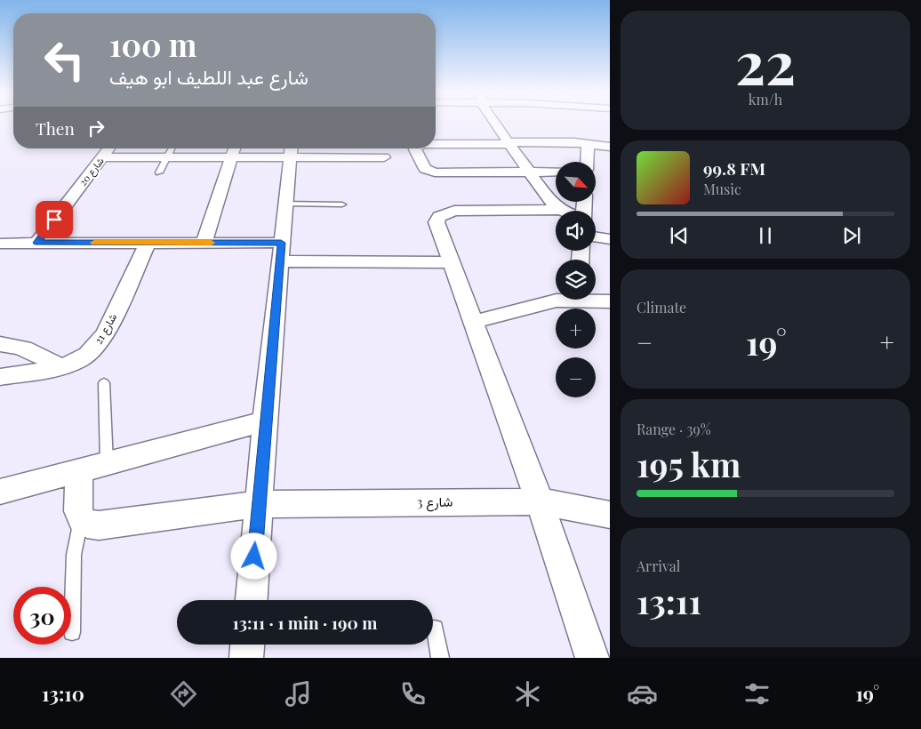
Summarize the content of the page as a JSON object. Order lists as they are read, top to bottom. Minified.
{"streets":{"street":["شارع 20","شارع 21","شارع 3"]},"north":"bottom right","page":{"tile":[["22","km/h"],"Climate",["Range · 39%","195 km"],["Arrival","13:11"]],"turn":["100 m","شارع عبد اللطيف ابو هيف"],"then":"Then","song":["99.8 FM","Music"],"map_buttons":["+","−"],"heat":["−","19°","+"],"limit":"30","trip":"13:11 · 1 min · 190 m","tabs":["13:10","19°"]}}
